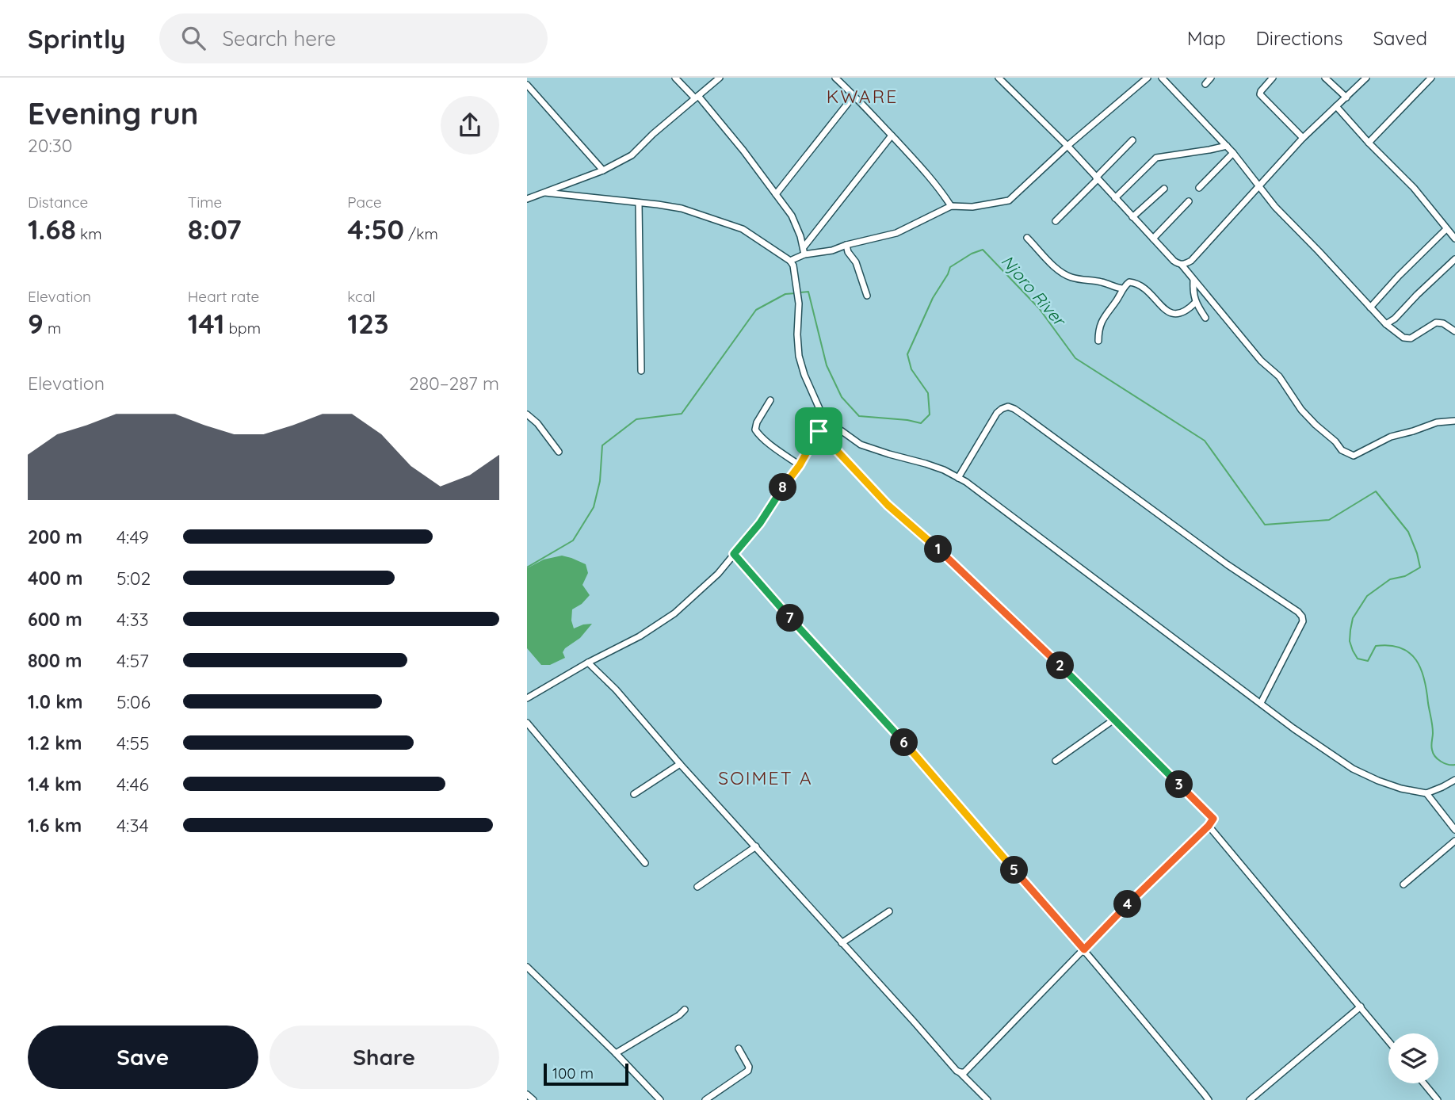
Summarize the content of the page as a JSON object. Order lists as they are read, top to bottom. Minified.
{"districts":["KWARE","SOIMET A"],"water":["Njoro River"],"scale_bar":"100 m","page":{"header":"Sprintly","search":"Search here","nav":["Map","Directions","Saved"],"heading":["Evening run","20:30"],"stats":[["Distance","1.68 km"],["Time","8:07"],["Pace","4:50 /km"],["Elevation","9 m"],["Heart rate","141 bpm"],["kcal","123"]],"chart":["Elevation","280–287 m"],"pins":["8","1","7","2","6","3","5","4"],"list":[{"name":"200 m","note":"4:49"},{"name":"400 m","note":"5:02"},{"name":"600 m","note":"4:33"},{"name":"800 m","note":"4:57"},{"name":"1.0 km","note":"5:06"},{"name":"1.2 km","note":"4:55"},{"name":"1.4 km","note":"4:46"},{"name":"1.6 km","note":"4:34"}],"buttons":["Save","Share"],"scale":"100 m"}}
